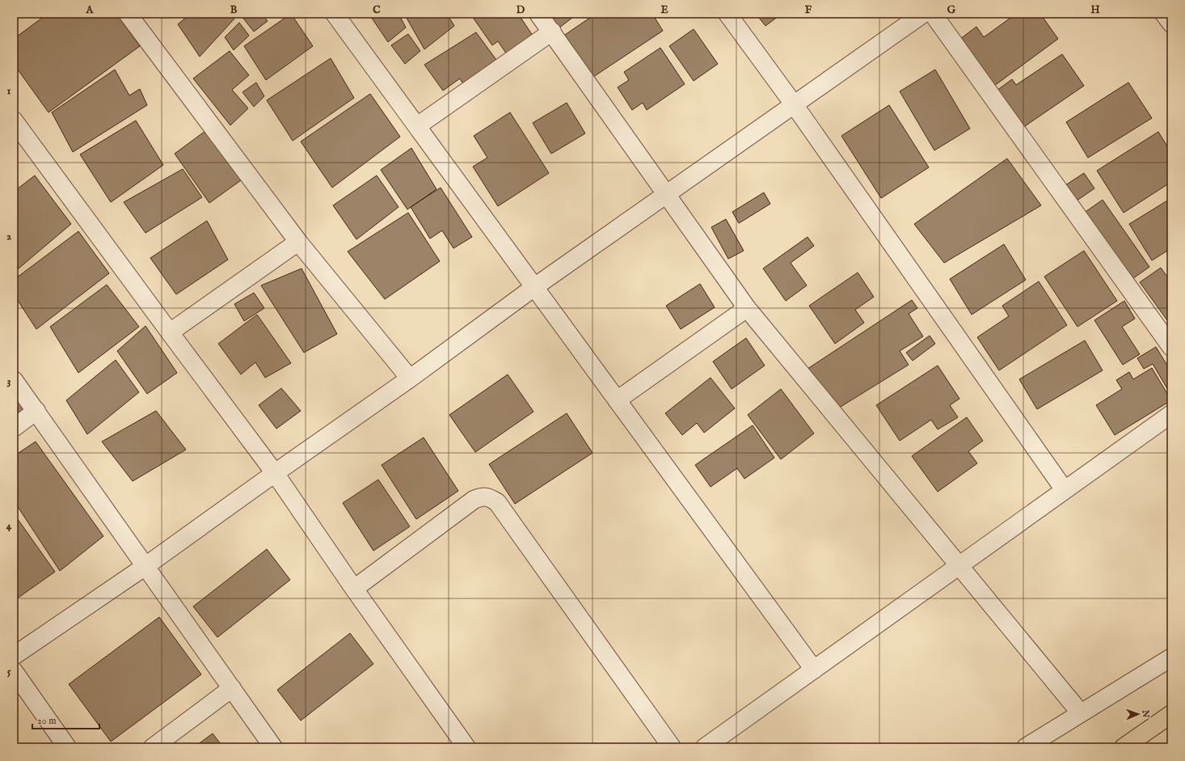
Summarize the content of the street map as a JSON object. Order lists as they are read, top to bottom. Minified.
{"scale_bar":"20 m","north":"right","grid":{"columns":["A","B","C","D","E","F","G","H"],"rows":["1","2","3","4","5"]}}
